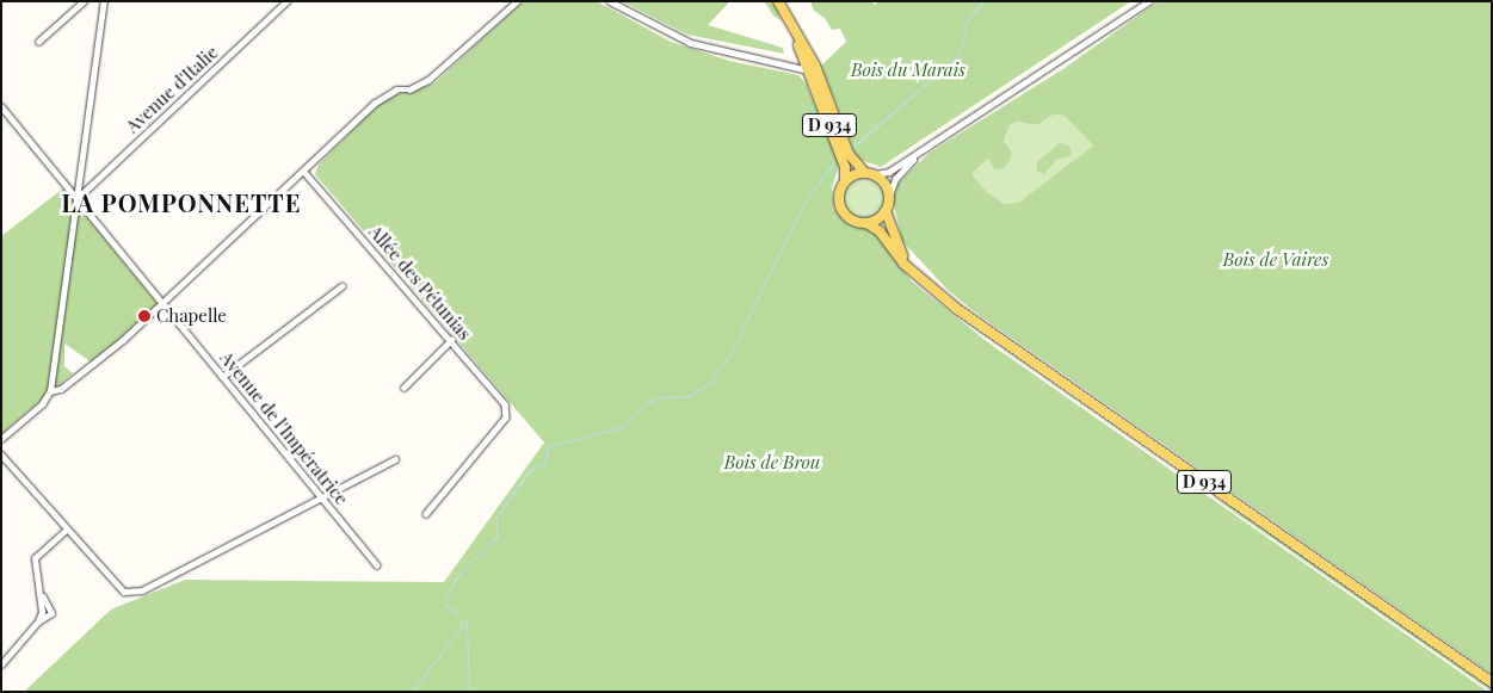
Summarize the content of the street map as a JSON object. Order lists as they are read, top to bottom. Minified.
{"streets":{"main road":["D 934"],"street":["Avenue d'Italie","Allée des Pétunias","Avenue de l'Impératrice"]},"crossings":[["Avenue d'Italie","Avenue de l'Impératrice"]],"districts":["LA POMPONNETTE"],"parks":["Bois du Marais","Bois de Vaires","Bois de Brou"],"places":["Chapelle"]}
